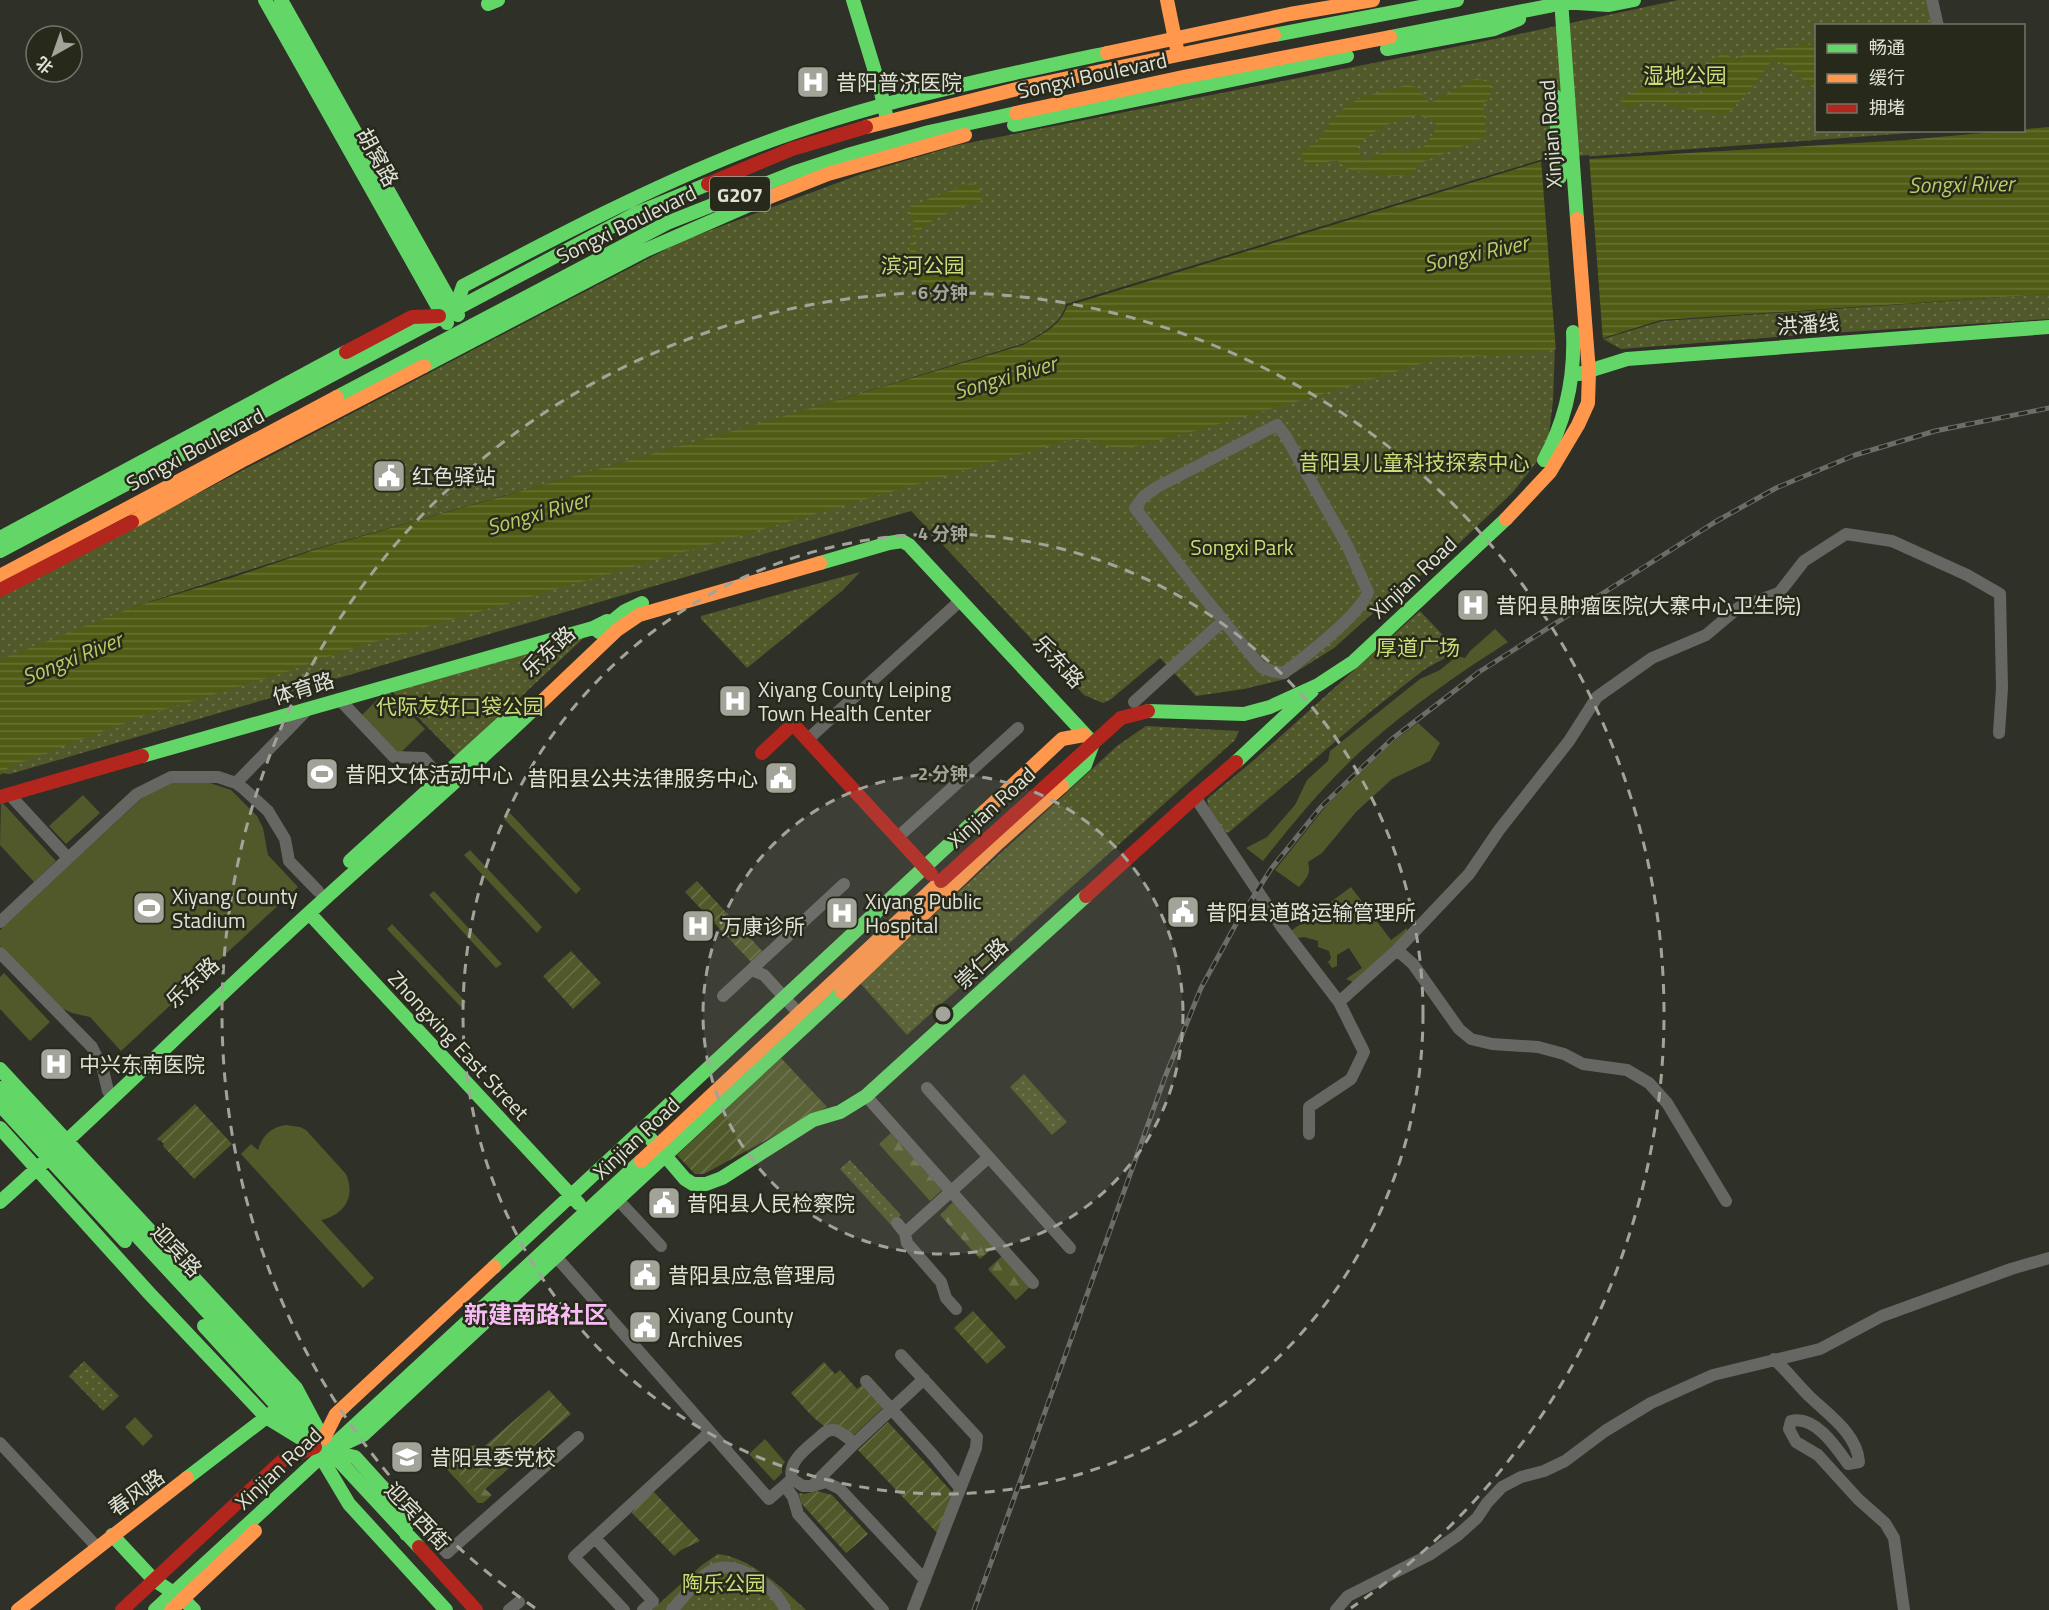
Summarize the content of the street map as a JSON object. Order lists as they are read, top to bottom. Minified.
{"streets":{"main road":["Songxi Boulevard","Xinjian Road","胡窝路","G207","洪潘线","乐东路","体育路","崇仁路","Zhongxing East Street","迎宾路","春风路","迎宾西街"]},"crossings":[["Songxi Boulevard","Xinjian Road"],["Songxi Boulevard","胡窝路"],["Xinjian Road","洪潘线"],["Xinjian Road","乐东路"],["Xinjian Road","崇仁路"],["Xinjian Road","Zhongxing East Street"],["Xinjian Road","迎宾路"],["Xinjian Road","迎宾西街"],["乐东路","体育路"],["乐东路","Zhongxing East Street"],["乐东路","迎宾路"],["迎宾路","春风路"],["迎宾路","迎宾西街"]],"districts":["新建南路社区"],"water":["Songxi River"],"parks":["湿地公园","滨河公园","昔阳县儿童科技探索中心","Songxi Park","厚道广场","代际友好口袋公园","陶乐公园"],"places":{"hospital":["昔阳普济医院","昔阳县肿瘤医院(大寨中心卫生院)","Xiyang County Leiping Town Health Center","Xiyang Public Hospital","万康诊所","中兴东南医院"],"public building":["红色驿站","昔阳县公共法律服务中心","昔阳县道路运输管理所","昔阳县人民检察院","昔阳县应急管理局","Xiyang County Archives"],"sports":["昔阳文体活动中心","Xiyang County Stadium"],"school or university":["昔阳县委党校"]},"legend":["畅通","缓行","拥堵"],"north":"bottom left","rings":["6 分钟","4 分钟","2 分钟"]}
